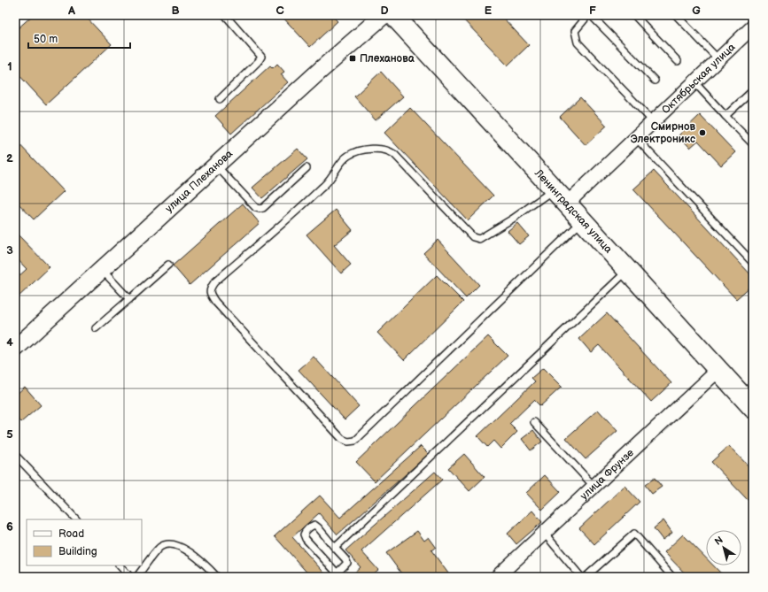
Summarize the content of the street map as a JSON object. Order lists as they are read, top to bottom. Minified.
{"streets":{"highway":["Ленинградская улица"],"street":["Октябрьская улица","улица Плеханова","улица Фрунзе"]},"crossings":[["Октябрьская улица","Ленинградская улица"],["Ленинградская улица","улица Фрунзе"]],"places":{"transit":["Плеханова"],"other":["Смирнов Электроникс"]},"legend":["Road","Building"],"scale_bar":"50 m","north":"top left","grid":{"columns":["A","B","C","D","E","F","G"],"rows":["1","2","3","4","5","6"]}}
